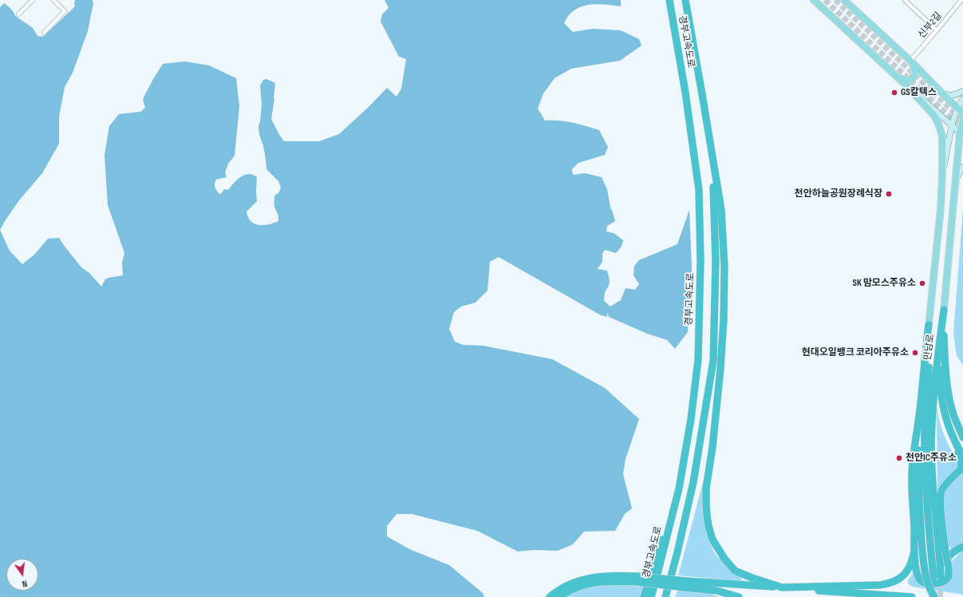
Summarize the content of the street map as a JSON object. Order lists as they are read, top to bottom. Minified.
{"streets":{"highway":["경부고속도로","만남로"],"street":["신부2길"]},"places":["GS칼텍스","천안하늘공원장례식장","SK 맘모스주유소","현대오일뱅크 코리아주유소","천안IC주유소"],"north":"bottom"}
